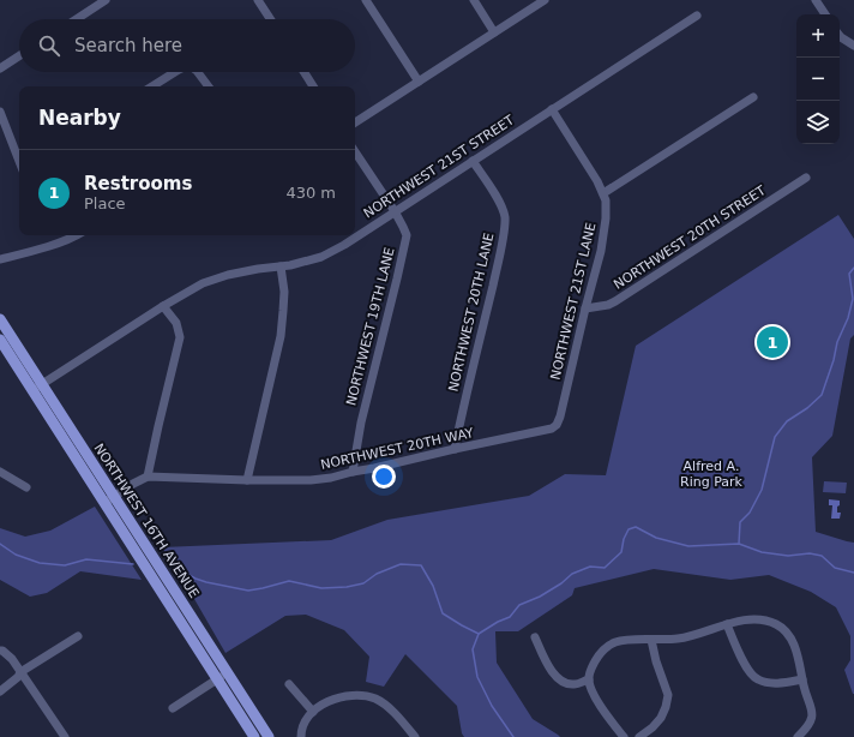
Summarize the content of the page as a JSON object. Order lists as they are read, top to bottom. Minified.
{"streets":{"main road":["NORTHWEST 16TH AVENUE"],"street":["NORTHWEST 21ST STREET","NORTHWEST 20TH STREET","NORTHWEST 21ST LANE","NORTHWEST 20TH LANE","NORTHWEST 19TH LANE","NORTHWEST 20TH WAY"]},"crossings":[["NORTHWEST 21ST STREET","NORTHWEST 21ST LANE"],["NORTHWEST 21ST STREET","NORTHWEST 20TH LANE"],["NORTHWEST 21ST STREET","NORTHWEST 19TH LANE"],["NORTHWEST 21ST STREET","NORTHWEST 16TH AVENUE"],["NORTHWEST 20TH STREET","NORTHWEST 21ST LANE"],["NORTHWEST 21ST LANE","NORTHWEST 20TH WAY"],["NORTHWEST 20TH LANE","NORTHWEST 20TH WAY"],["NORTHWEST 19TH LANE","NORTHWEST 20TH WAY"]],"parks":["Alfred A. Ring Park"],"page":{"map_buttons":["+","−"],"search":"Search here","heading":"Nearby","list":[{"mark":"1","name":"Restrooms","note":"Place","value":"430 m"}],"pins":"1"}}
